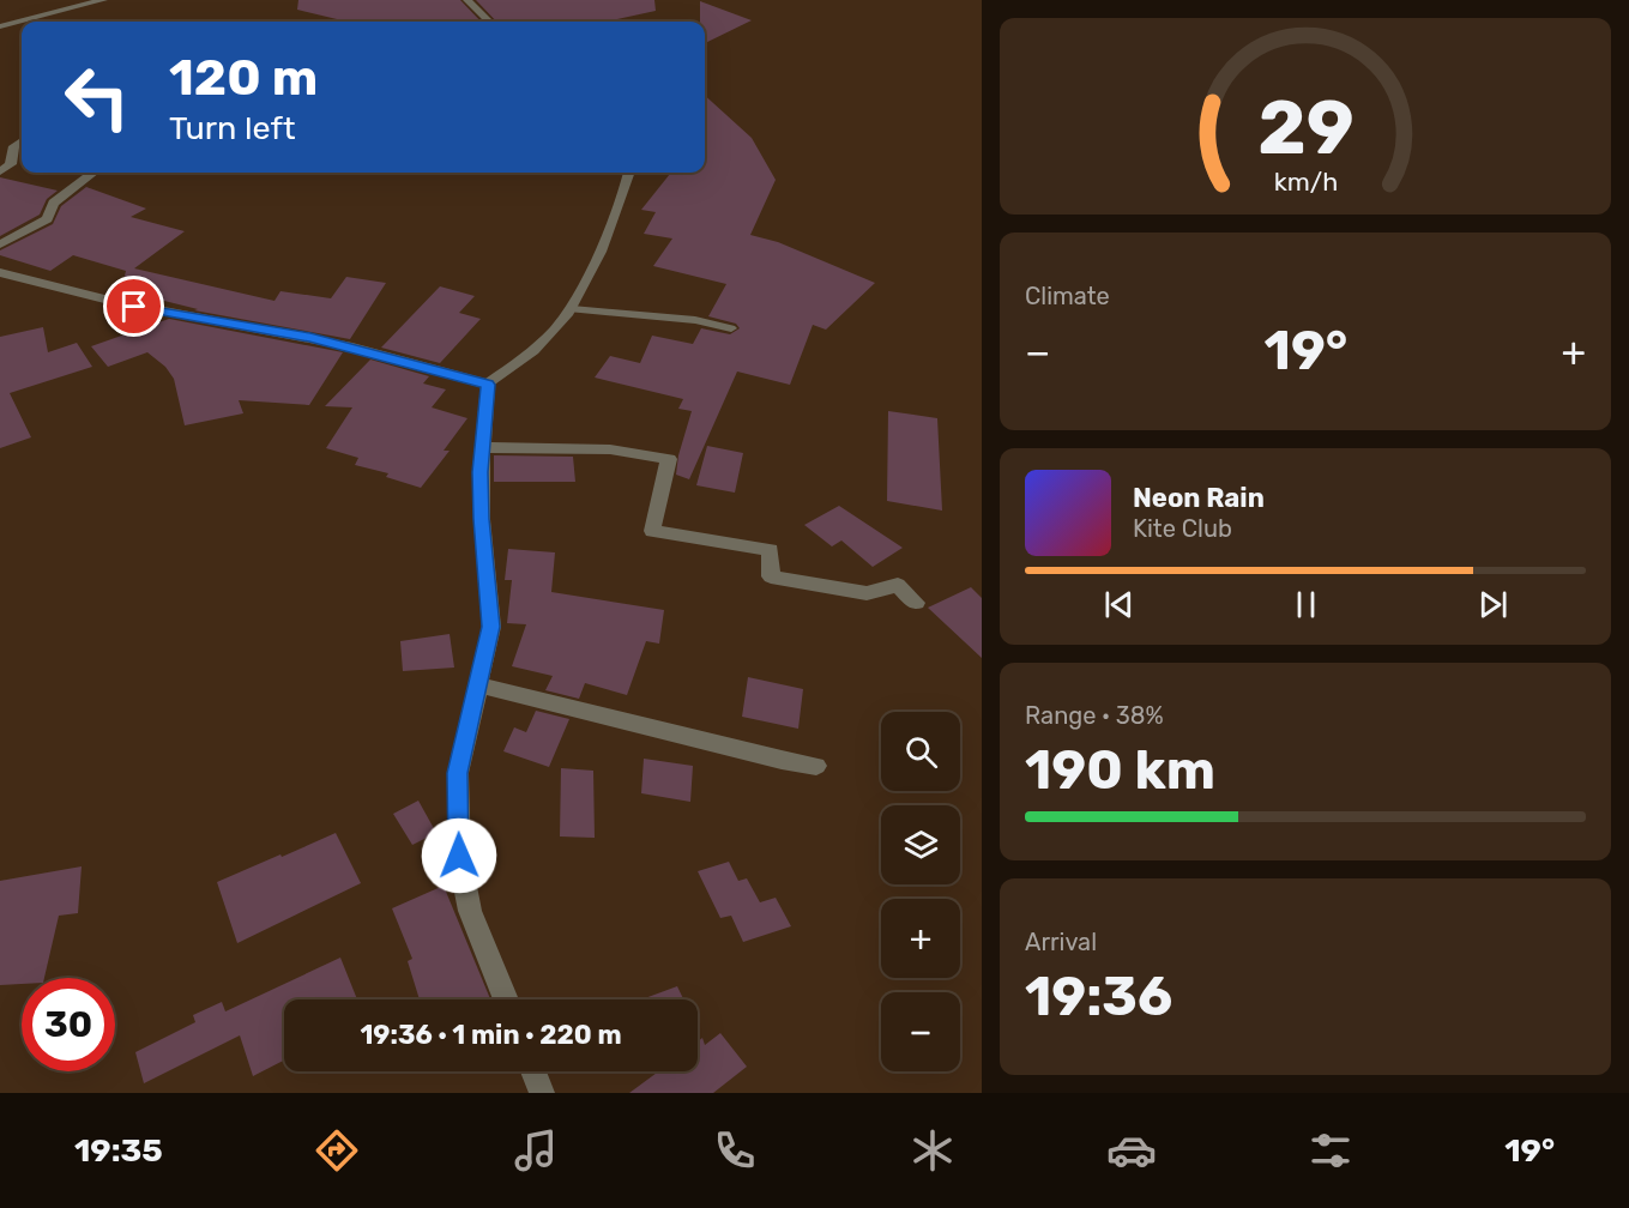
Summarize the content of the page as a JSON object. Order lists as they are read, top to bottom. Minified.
{"page":{"turn":["120 m","Turn left"],"tile":["Climate",["Range · 38%","190 km"],["Arrival","19:36"]],"heat":["−","19°","+"],"song":["Neon Rain","Kite Club"],"map_buttons":["+","−"],"limit":"30","trip":"19:36 · 1 min · 220 m","tabs":["19:35","19°"],"gauge":["29","km/h"]}}
